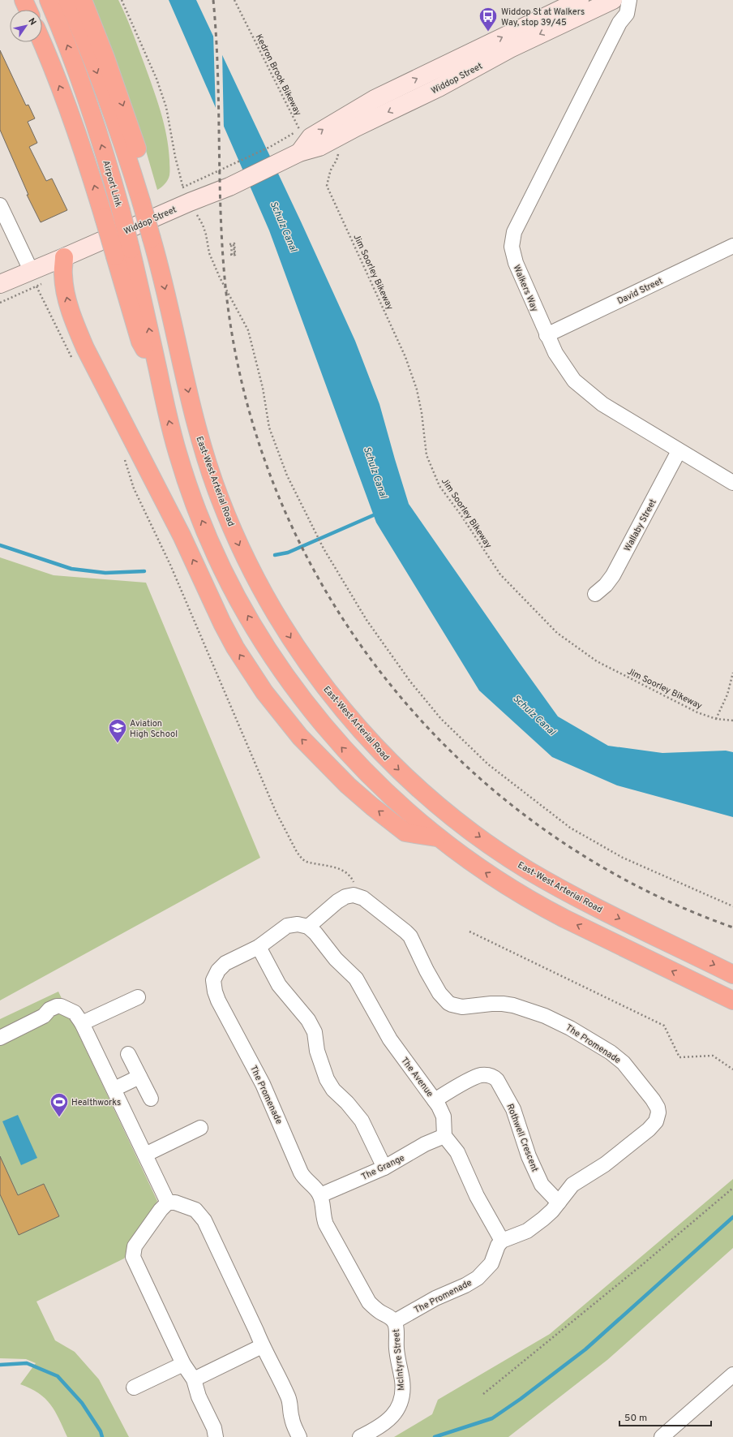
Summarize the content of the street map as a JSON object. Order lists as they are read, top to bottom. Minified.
{"streets":{"highway":["Airport Link","East-West Arterial Road"],"street":["Widdop Street","Walkers Way","David Street","Wallaby Street","The Promenade","The Avenue","Rothwell Crescent","The Grange","McIntyre Street"],"path":["Kedron Brook Bikeway","Jim Soorley Bikeway"]},"crossings":[["Walkers Way","David Street"],["Walkers Way","Wallaby Street"],["The Promenade","The Avenue"],["The Promenade","Rothwell Crescent"],["The Promenade","The Grange"],["The Promenade","McIntyre Street"],["The Avenue","Rothwell Crescent"],["The Avenue","The Grange"]],"water":["Schulz Canal"],"places":{"bus stop":["Widdop St at Walkers Way, stop 39/45"],"school or university":["Aviation High School"],"sports":["Healthworks"]},"scale_bar":"50 m","north":"top right"}
